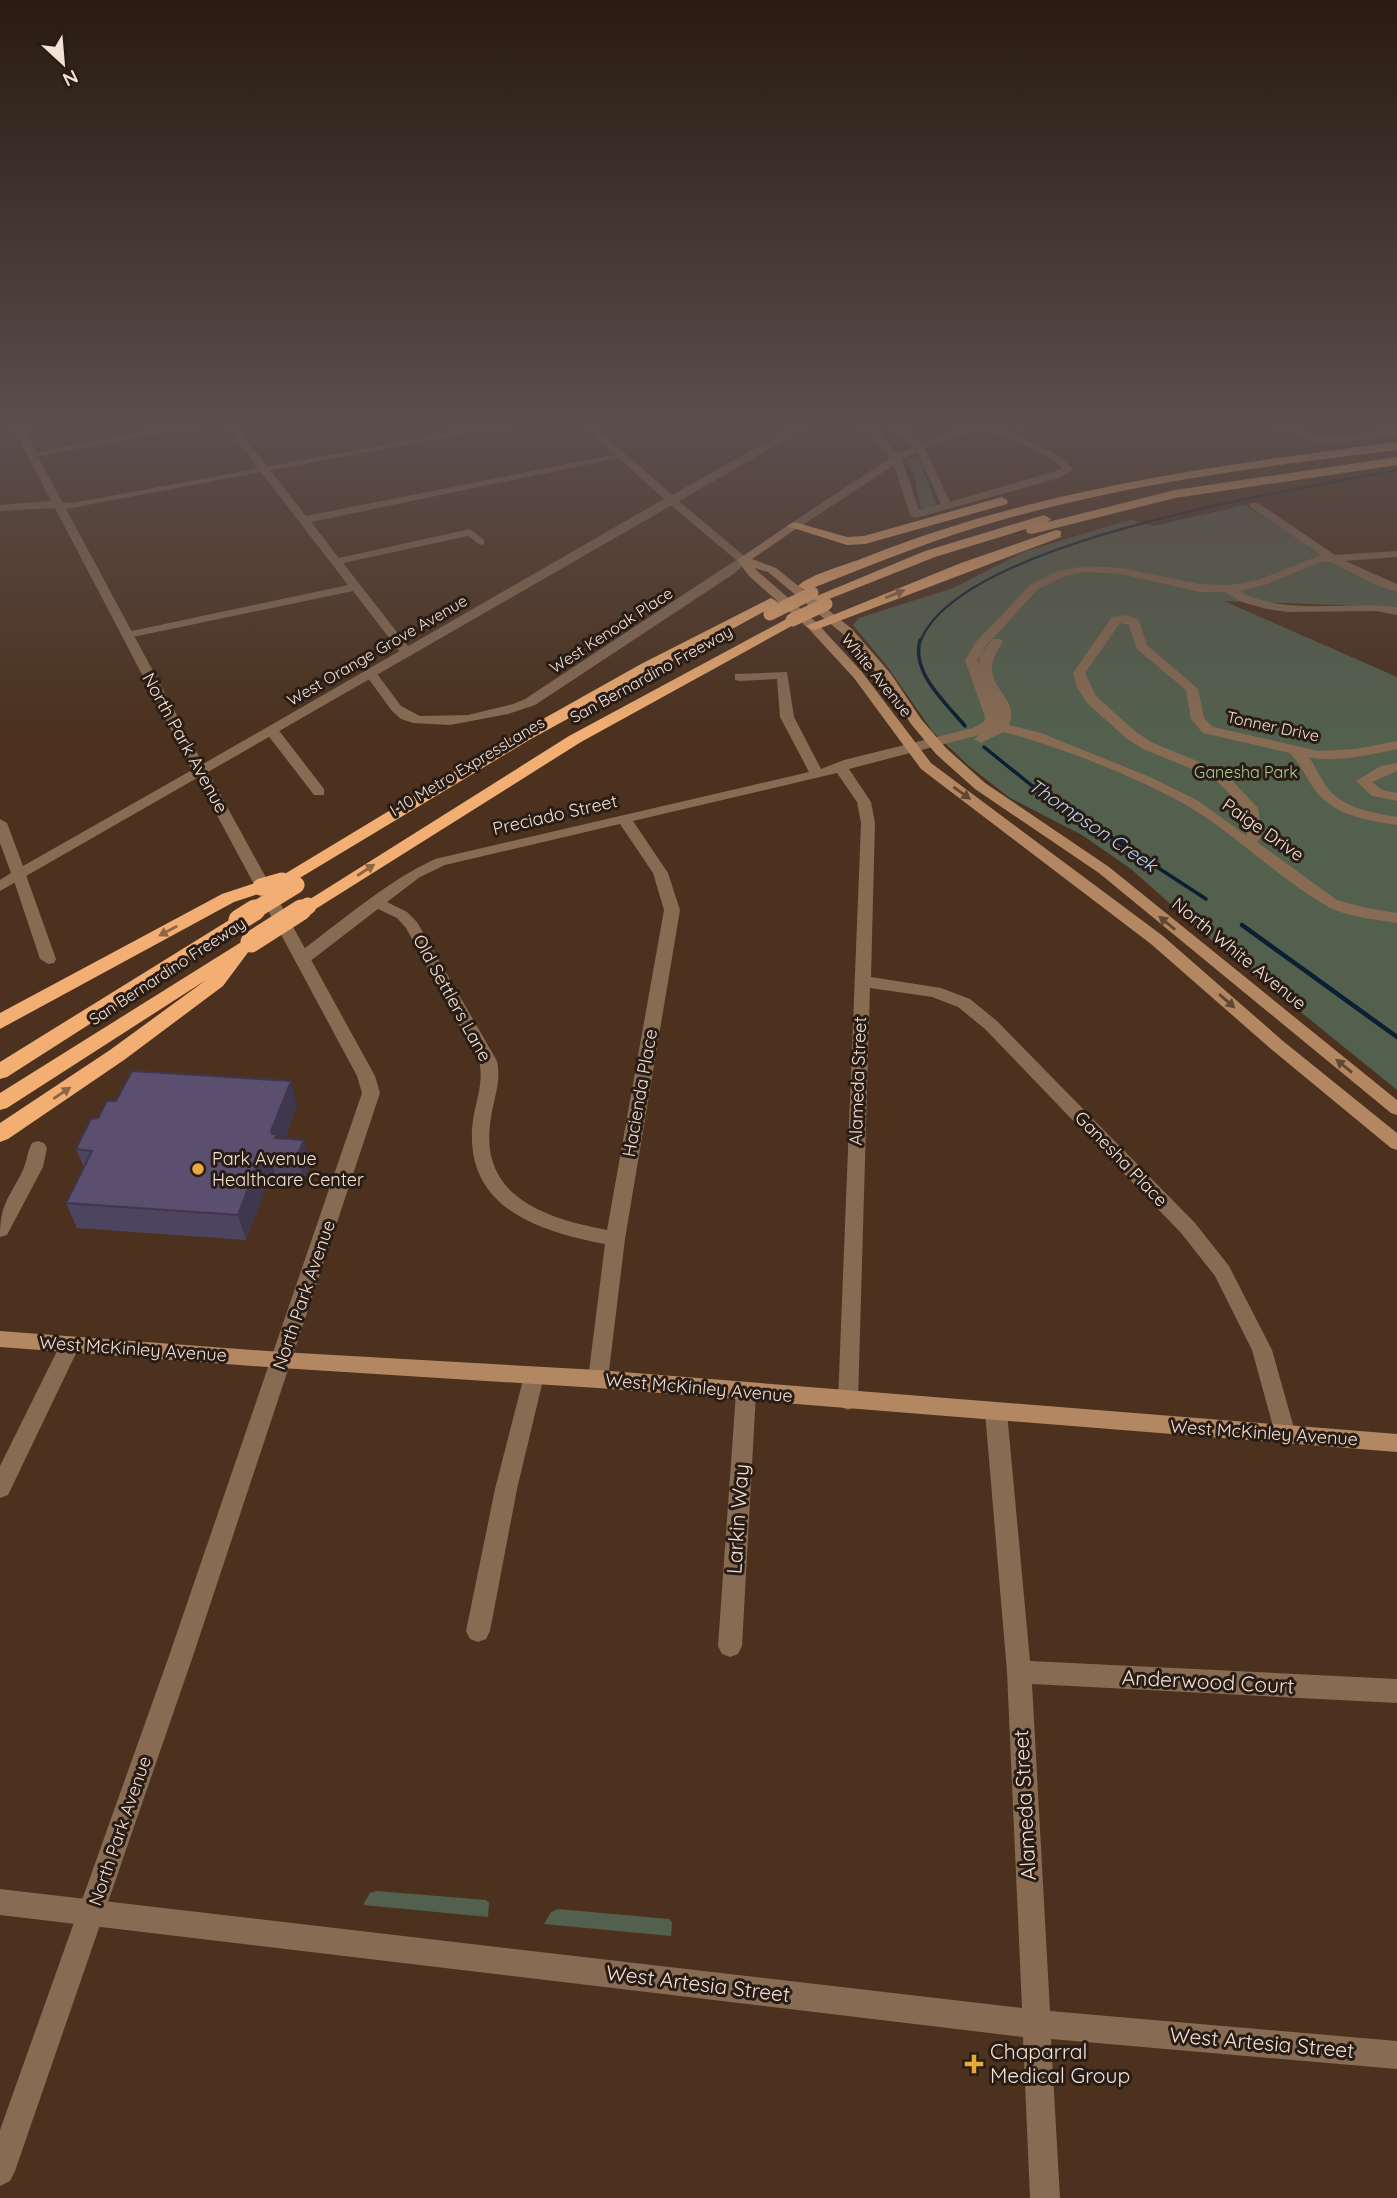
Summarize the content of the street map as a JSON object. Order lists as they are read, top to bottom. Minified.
{"streets":{"highway":["San Bernardino Freeway","I-10 Metro ExpressLanes"],"main road":["White Avenue","North White Avenue","West McKinley Avenue"],"street":["West Kenoak Place","West Orange Grove Avenue","Tonner Drive","North Park Avenue","Preciado Street","Paige Drive","Old Settlers Lane","Alameda Street","Hacienda Place","Ganesha Place","Larkin Way","Anderwood Court","West Artesia Street"]},"crossings":[["West Kenoak Place","West Orange Grove Avenue"],["West Kenoak Place","White Avenue"],["West Kenoak Place","North White Avenue"],["West Orange Grove Avenue","North Park Avenue"],["San Bernardino Freeway","I-10 Metro ExpressLanes"],["White Avenue","Preciado Street"],["White Avenue","North White Avenue"],["Tonner Drive","Paige Drive"],["North Park Avenue","Preciado Street"],["North Park Avenue","West McKinley Avenue"],["North Park Avenue","West Artesia Street"],["Preciado Street","North White Avenue"],["Preciado Street","Old Settlers Lane"],["Preciado Street","Alameda Street"],["Preciado Street","Hacienda Place"],["Old Settlers Lane","Hacienda Place"],["Alameda Street","Ganesha Place"],["Alameda Street","West McKinley Avenue"],["Alameda Street","Anderwood Court"],["Alameda Street","West Artesia Street"],["Hacienda Place","West McKinley Avenue"],["Ganesha Place","West McKinley Avenue"],["West McKinley Avenue","Larkin Way"]],"water":["Thompson Creek"],"parks":["Ganesha Park"],"places":{"other":["Park Avenue Healthcare Center"],"health":["Chaparral Medical Group"]},"north":"bottom right"}
